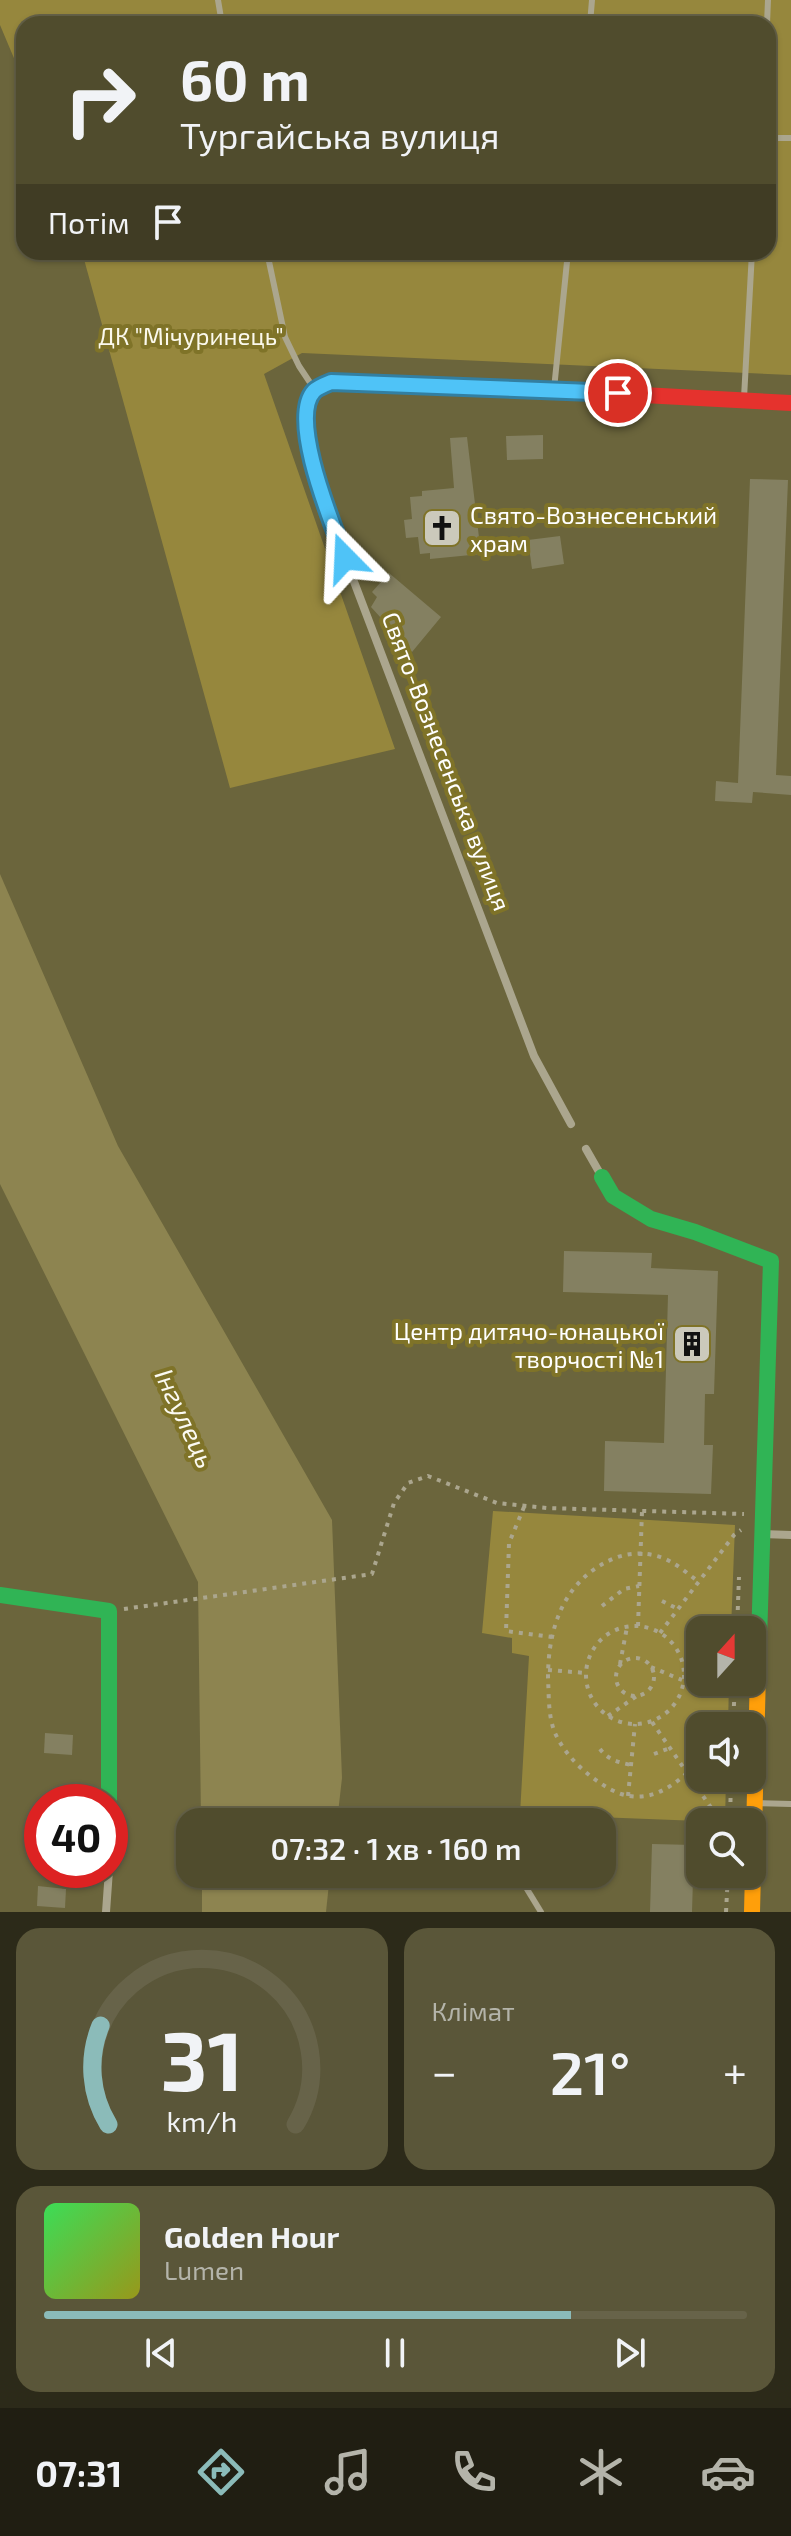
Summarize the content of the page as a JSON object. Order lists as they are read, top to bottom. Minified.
{"streets":{"street":["Свято-Вознесенська вулиця"]},"water":["Інгулець"],"parks":["ДК \"Мічуринець\""],"places":{"church":["Свято-Вознесенський храм"],"building":["Центр дитячо-юнацької творчості №1"]},"north":"top","page":{"turn":["60 m","Тургайська вулиця"],"then":"Потім","limit":"40","trip":"07:32 · 1 хв · 160 m","tile":"Клімат","heat":["−","21°","+"],"song":["Golden Hour","Lumen"],"tabs":"07:31","gauge":["31","km/h"]}}
